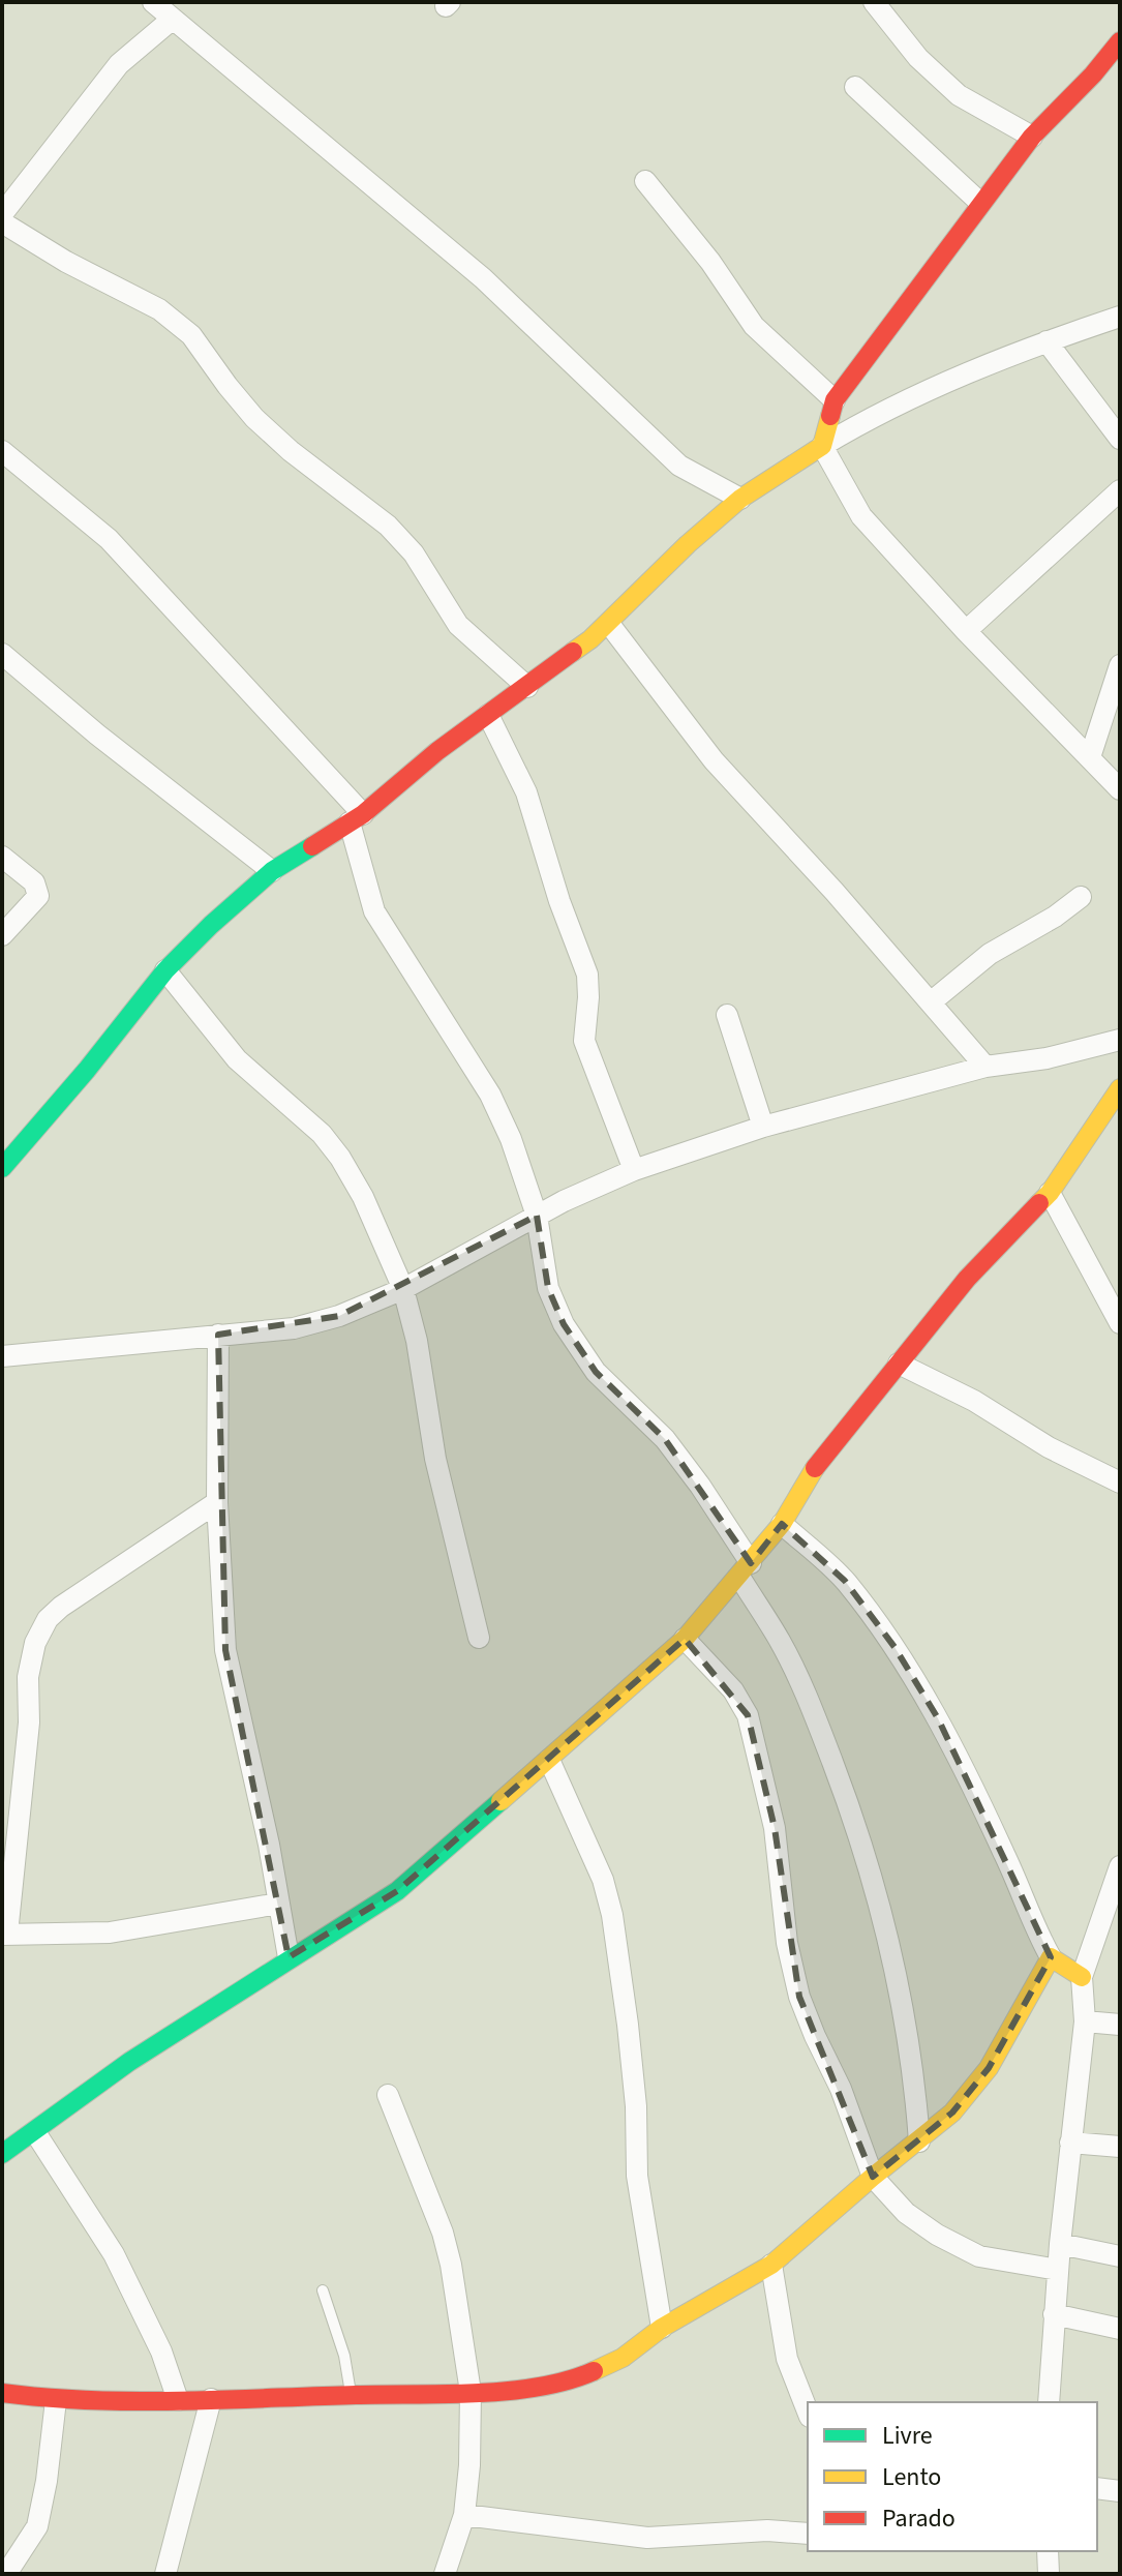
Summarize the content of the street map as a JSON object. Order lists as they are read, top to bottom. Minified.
{"legend":["Livre","Lento","Parado"]}
